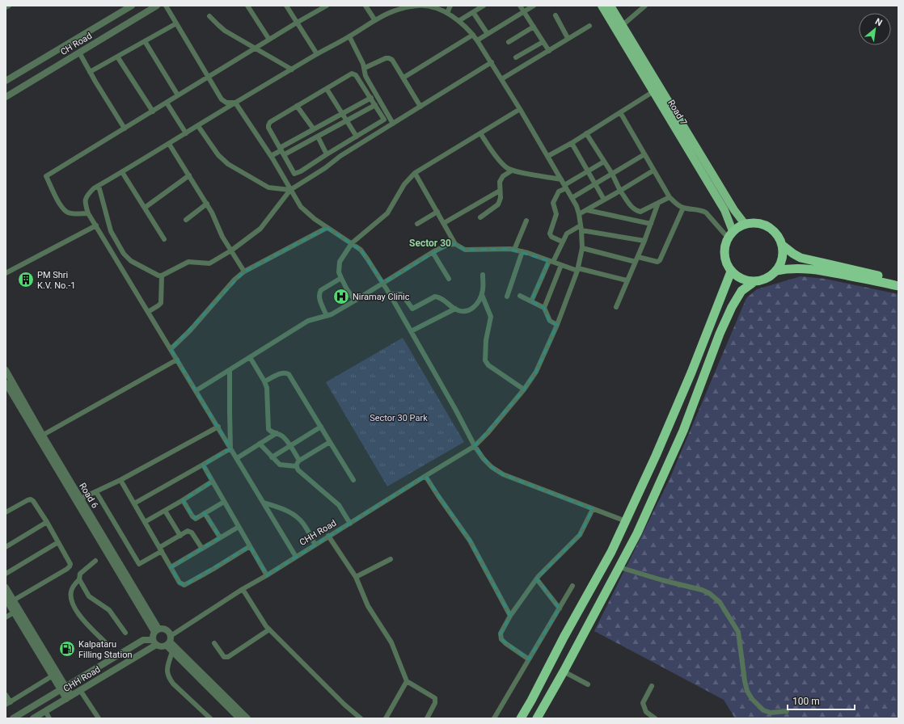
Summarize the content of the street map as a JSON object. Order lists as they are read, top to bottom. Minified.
{"streets":{"main road":["Road 7"],"street":["CH Road","Road 6","CHH Road"]},"crossings":[["Road 6","CHH Road"]],"districts":["Sector 30"],"parks":["Sector 30 Park"],"places":{"building":["PM Shri K.V. No.-1"],"hospital":["Niramay Clinic"],"fuel station":["Kalpataru Filling Station"]},"scale_bar":"100 m","north":"top right"}
